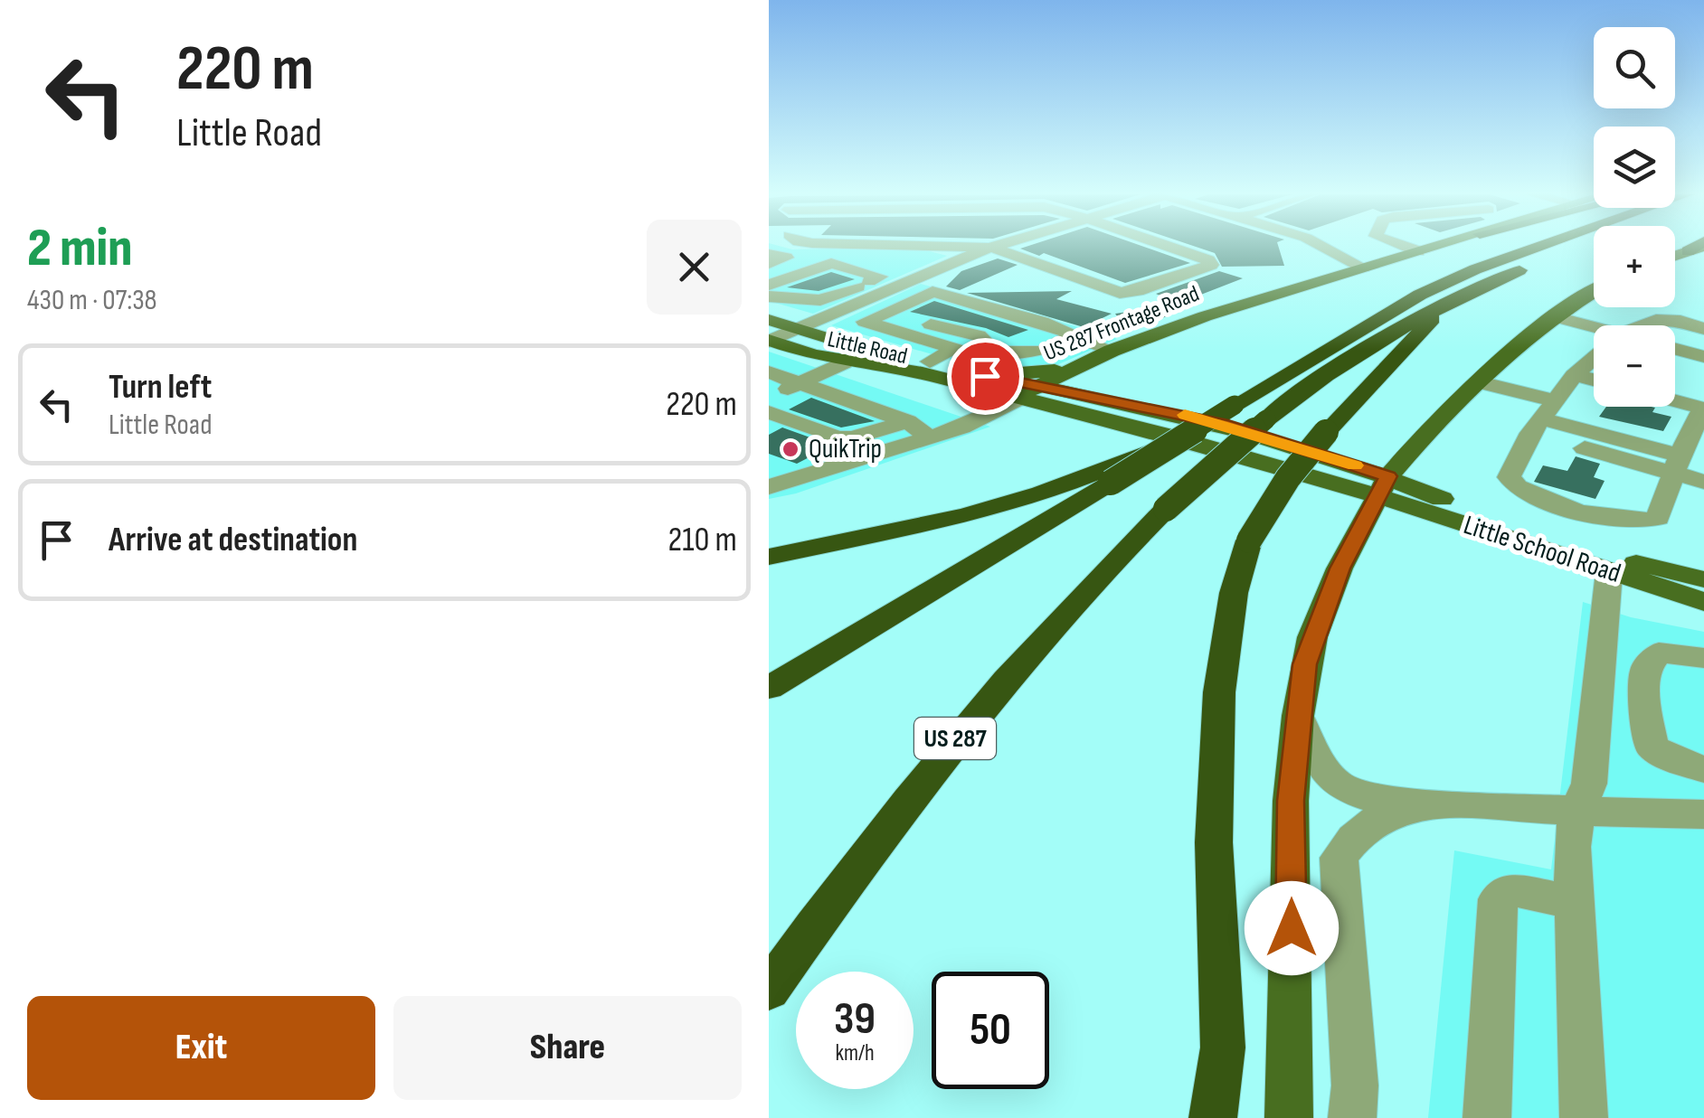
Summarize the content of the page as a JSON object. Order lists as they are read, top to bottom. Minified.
{"streets":{"highway":["US 287"],"main road":["US 287 Frontage Road","Little Road","Little School Road"]},"crossings":[["US 287 Frontage Road","Little Road"],["Little Road","Little School Road"]],"places":["QuikTrip"],"page":{"turn":["220 m","Little Road"],"map_buttons":["+","−"],"heading":["2 min","430 m · 07:38"],"list":[{"name":"Turn left","note":"Little Road","value":"220 m"},{"name":"Arrive at destination","value":"210 m"}],"speed":"39 km/h","limit":"50","buttons":["Exit","Share"]}}
